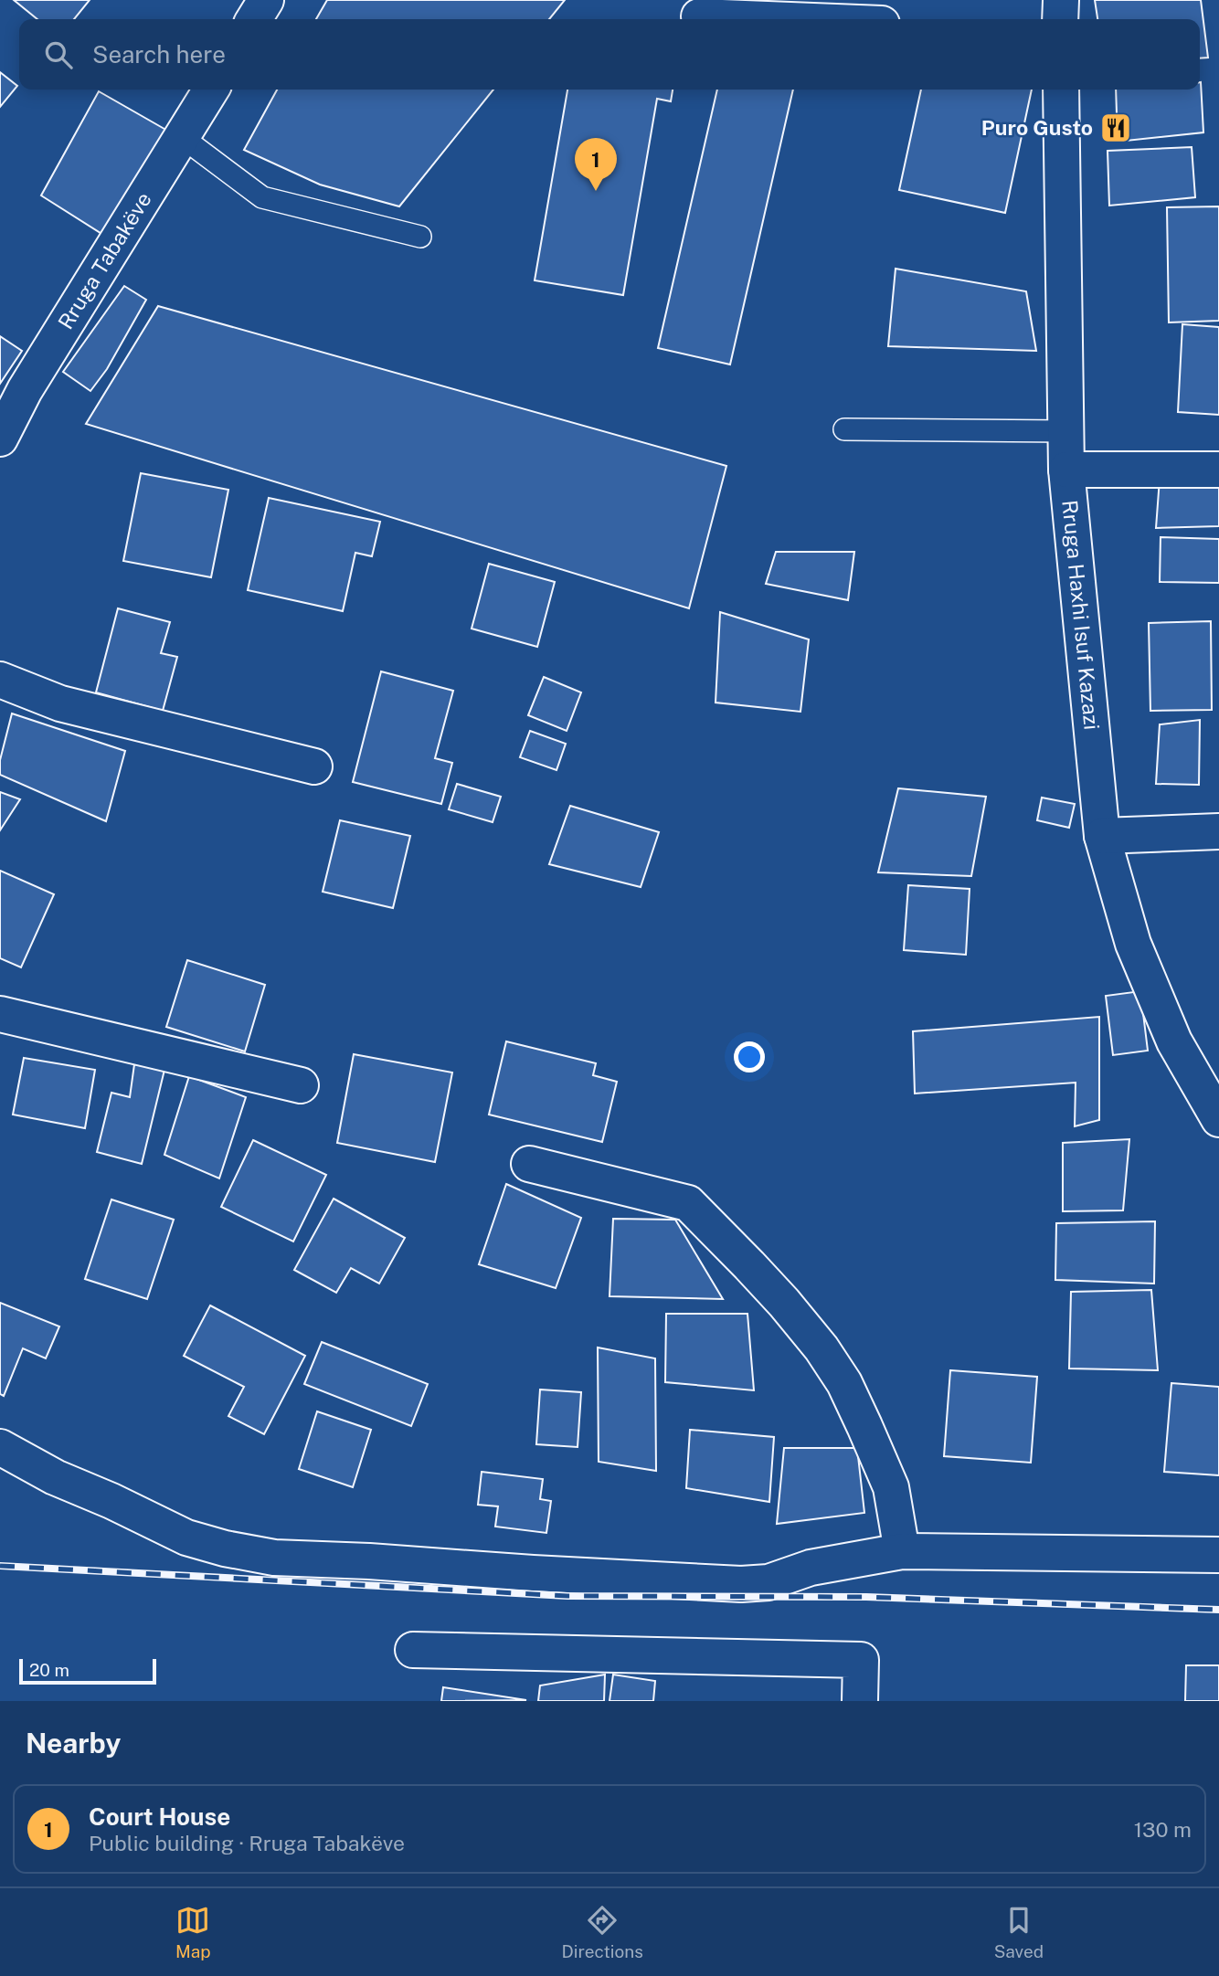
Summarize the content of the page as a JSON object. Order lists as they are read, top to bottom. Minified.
{"streets":{"street":["Rruga Tabakëve","Rruga Haxhi Isuf Kazazi"]},"places":{"restaurant":["Puro Gusto"]},"scale_bar":"20 m","page":{"search":"Search here","pins":"1","scale":"20 m","heading":"Nearby","list":[{"mark":"1","name":"Court House","note":"Public building · Rruga Tabakëve","value":"130 m"}],"nav":["Map","Directions","Saved"]}}
